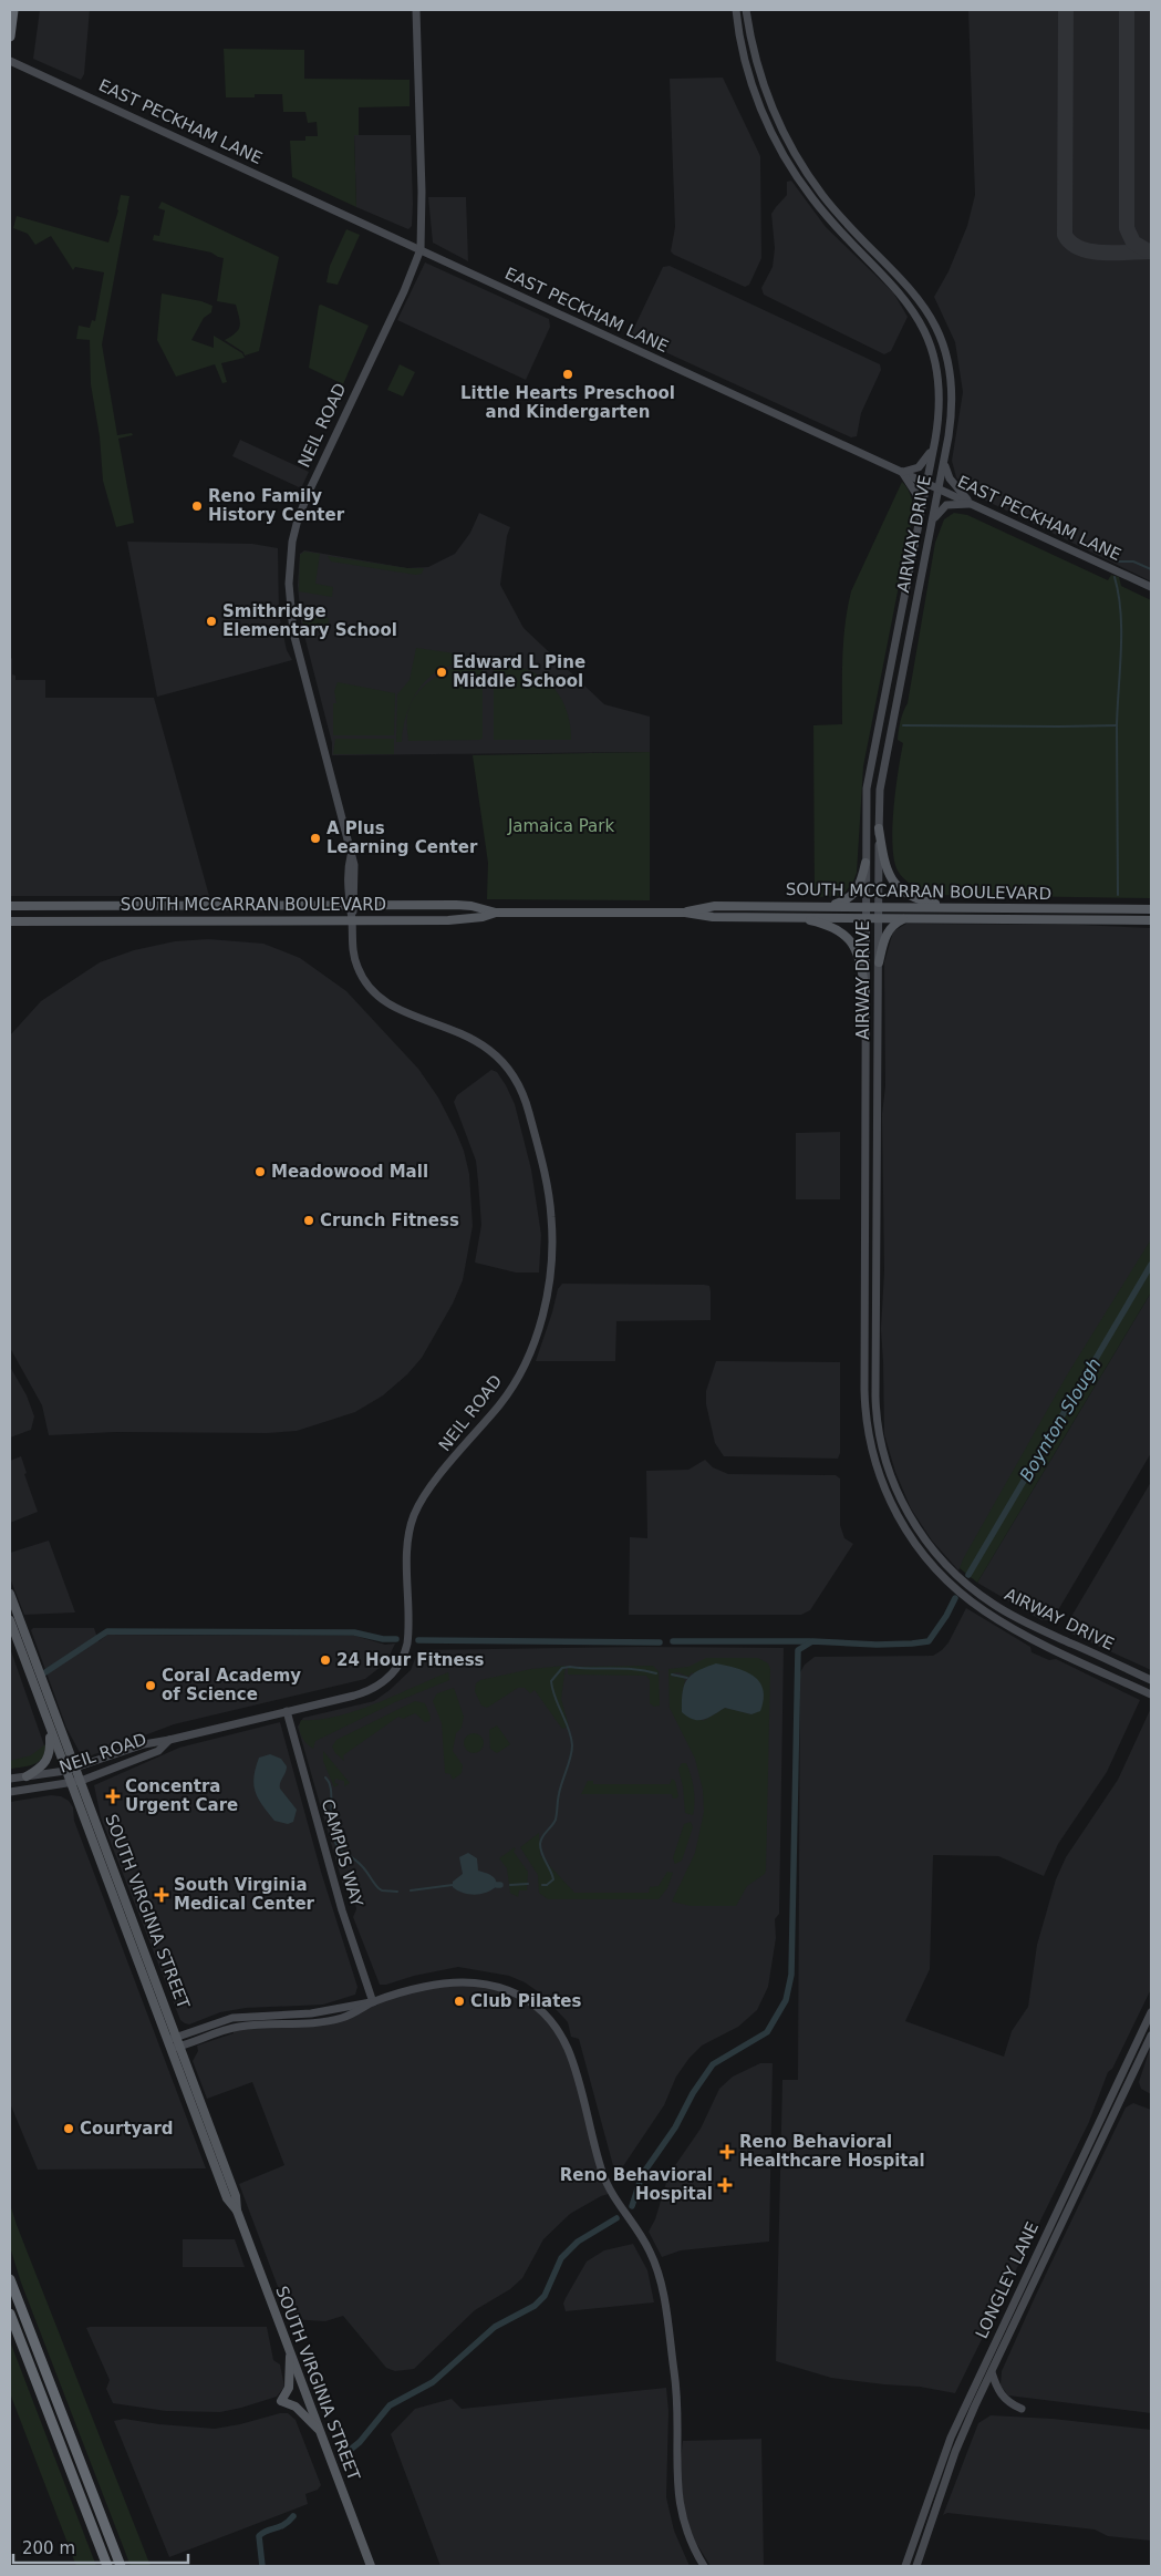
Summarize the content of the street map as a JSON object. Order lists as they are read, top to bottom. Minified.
{"streets":{"main road":["EAST PECKHAM LANE","NEIL ROAD","AIRWAY DRIVE","SOUTH MCCARRAN BOULEVARD","CAMPUS WAY","SOUTH VIRGINIA STREET","LONGLEY LANE"]},"crossings":[["EAST PECKHAM LANE","NEIL ROAD"],["EAST PECKHAM LANE","AIRWAY DRIVE"],["NEIL ROAD","SOUTH MCCARRAN BOULEVARD"],["NEIL ROAD","CAMPUS WAY"],["NEIL ROAD","SOUTH VIRGINIA STREET"],["AIRWAY DRIVE","SOUTH MCCARRAN BOULEVARD"]],"water":["Boynton Slough"],"parks":["Jamaica Park"],"places":{"other":["Little Hearts Preschool and Kindergarten","Reno Family History Center","Smithridge Elementary School","Edward L Pine Middle School","A Plus Learning Center","Meadowood Mall","Crunch Fitness","24 Hour Fitness","Coral Academy of Science","Club Pilates","Courtyard"],"health":["Concentra Urgent Care","South Virginia Medical Center","Reno Behavioral Healthcare Hospital","Reno Behavioral Hospital"]},"scale_bar":"200 m"}
